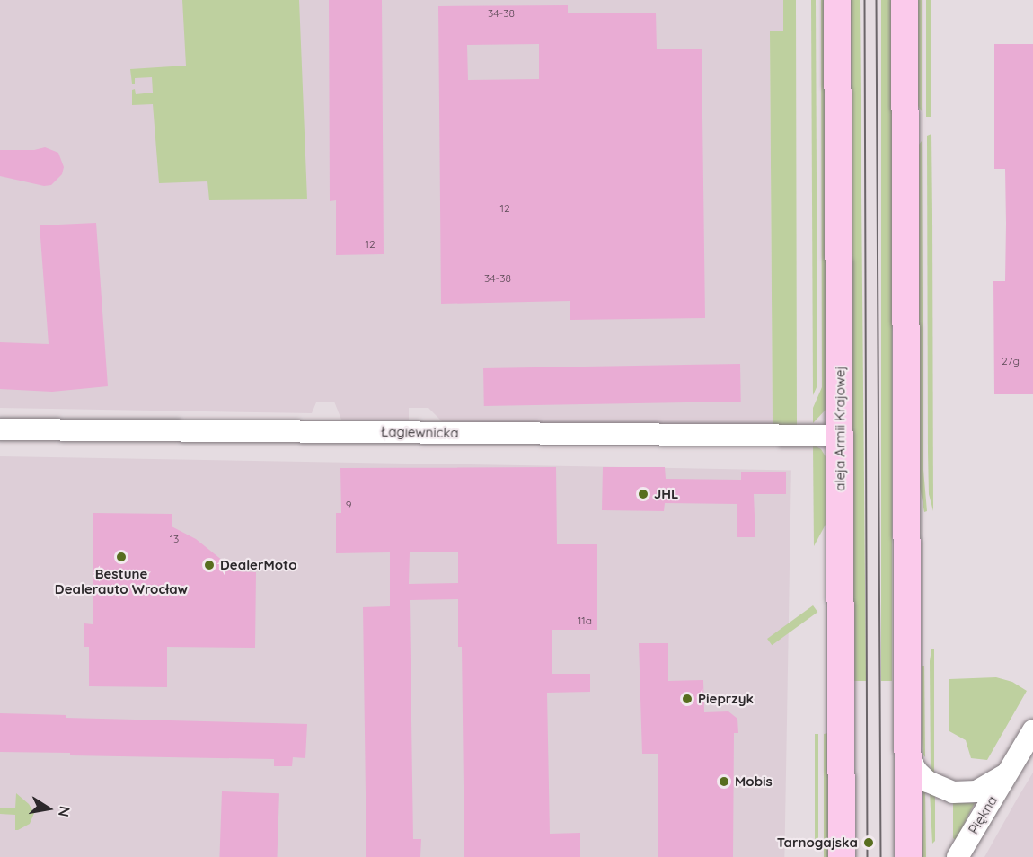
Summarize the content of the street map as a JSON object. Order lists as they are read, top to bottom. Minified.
{"streets":{"main road":["aleja Armii Krajowej"],"street":["Łagiewnicka","Piękna"]},"crossings":[["aleja Armii Krajowej","Łagiewnicka"]],"places":["JHL","Bestune Dealerauto Wrocław","DealerMoto","Pieprzyk","Mobis","Tarnogajska"],"house_numbers":["34-38","12","12","34-38","27g","9","13","11a"],"north":"right"}
